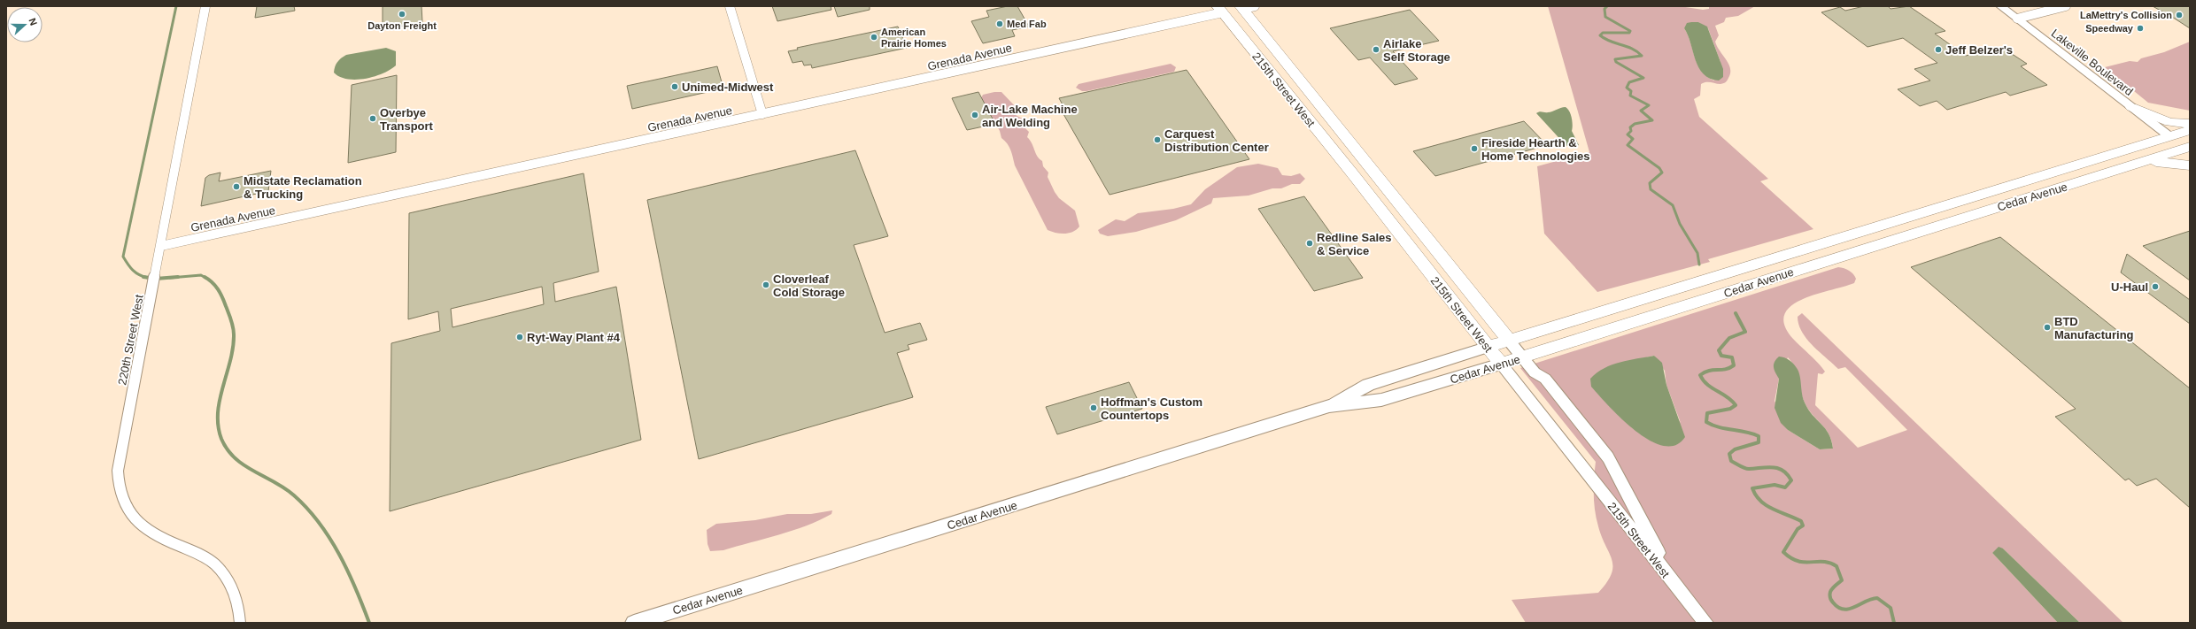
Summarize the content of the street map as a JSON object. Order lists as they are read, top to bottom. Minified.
{"streets":{"main road":["215th Street West","Cedar Avenue"],"street":["Grenada Avenue","Lakeville Boulevard","220th Street West"]},"crossings":[["Grenada Avenue","215th Street West"],["Grenada Avenue","220th Street West"],["Lakeville Boulevard","Cedar Avenue"],["215th Street West","Cedar Avenue"]],"places":["Dayton Freight","LaMettry's Collision","Med Fab","Speedway","American Prairie Homes","Airlake Self Storage","Jeff Belzer's","Unimed-Midwest","Air-Lake Machine and Welding","Overbye Transport","Carquest Distribution Center","Fireside Hearth & Home Technologies","Midstate Reclamation & Trucking","Redline Sales & Service","Cloverleaf Cold Storage","U-Haul","BTD Manufacturing","Ryt-Way Plant #4","Hoffman's Custom Countertops"],"north":"right"}
